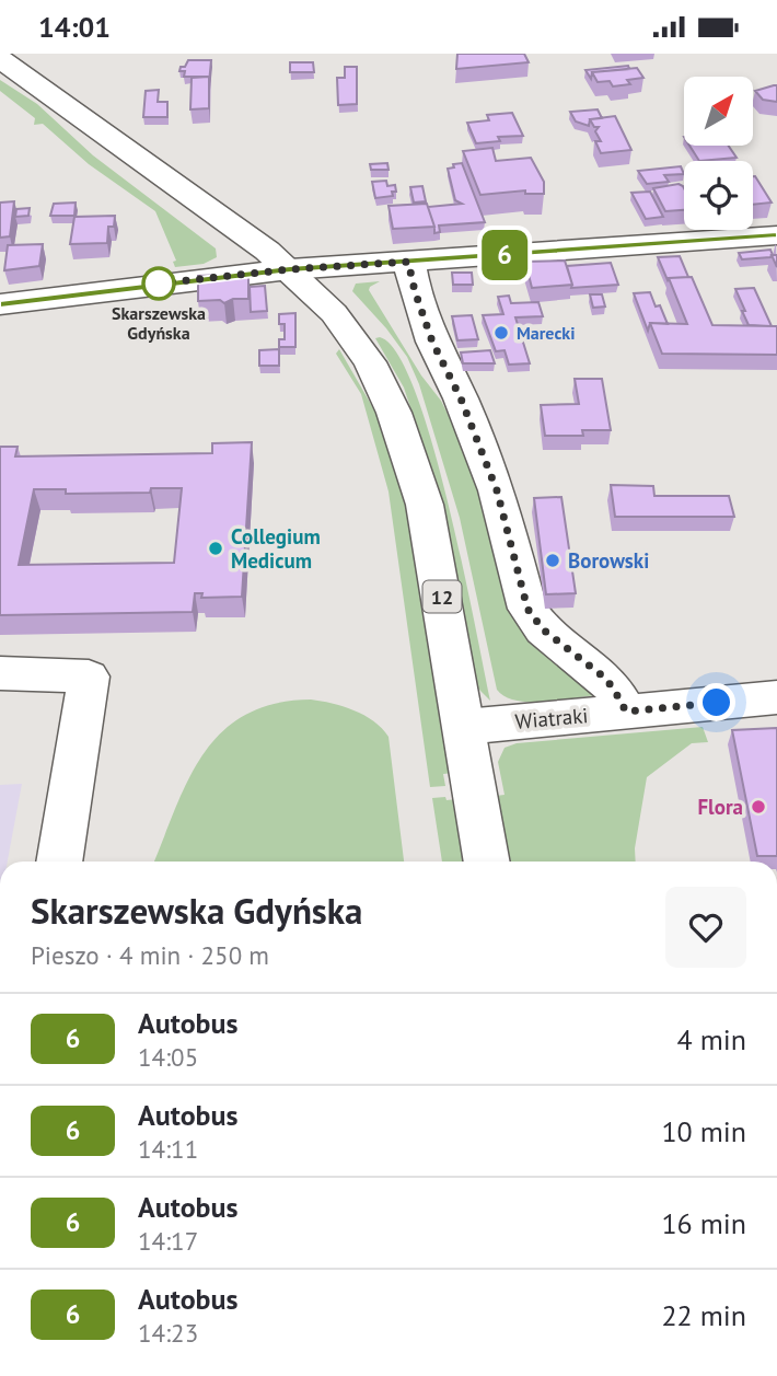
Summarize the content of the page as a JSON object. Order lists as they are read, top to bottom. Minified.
{"streets":{"main road":["12","Wiatraki"]},"crossings":[["12","Wiatraki"]],"places":["Skarszewska Gdyńska","Marecki","Collegium Medicum","Borowski","Flora"],"lines":["bus line 6"],"north":"top right","page":{"status":"14:01","on_map":"6","heading":["Skarszewska Gdyńska","Pieszo · 4 min · 250 m"],"list":[{"mark":"6","name":"Autobus","note":"14:05","value":"4 min"},{"mark":"6","name":"Autobus","note":"14:11","value":"10 min"},{"mark":"6","name":"Autobus","note":"14:17","value":"16 min"},{"mark":"6","name":"Autobus","note":"14:23","value":"22 min"}]}}
